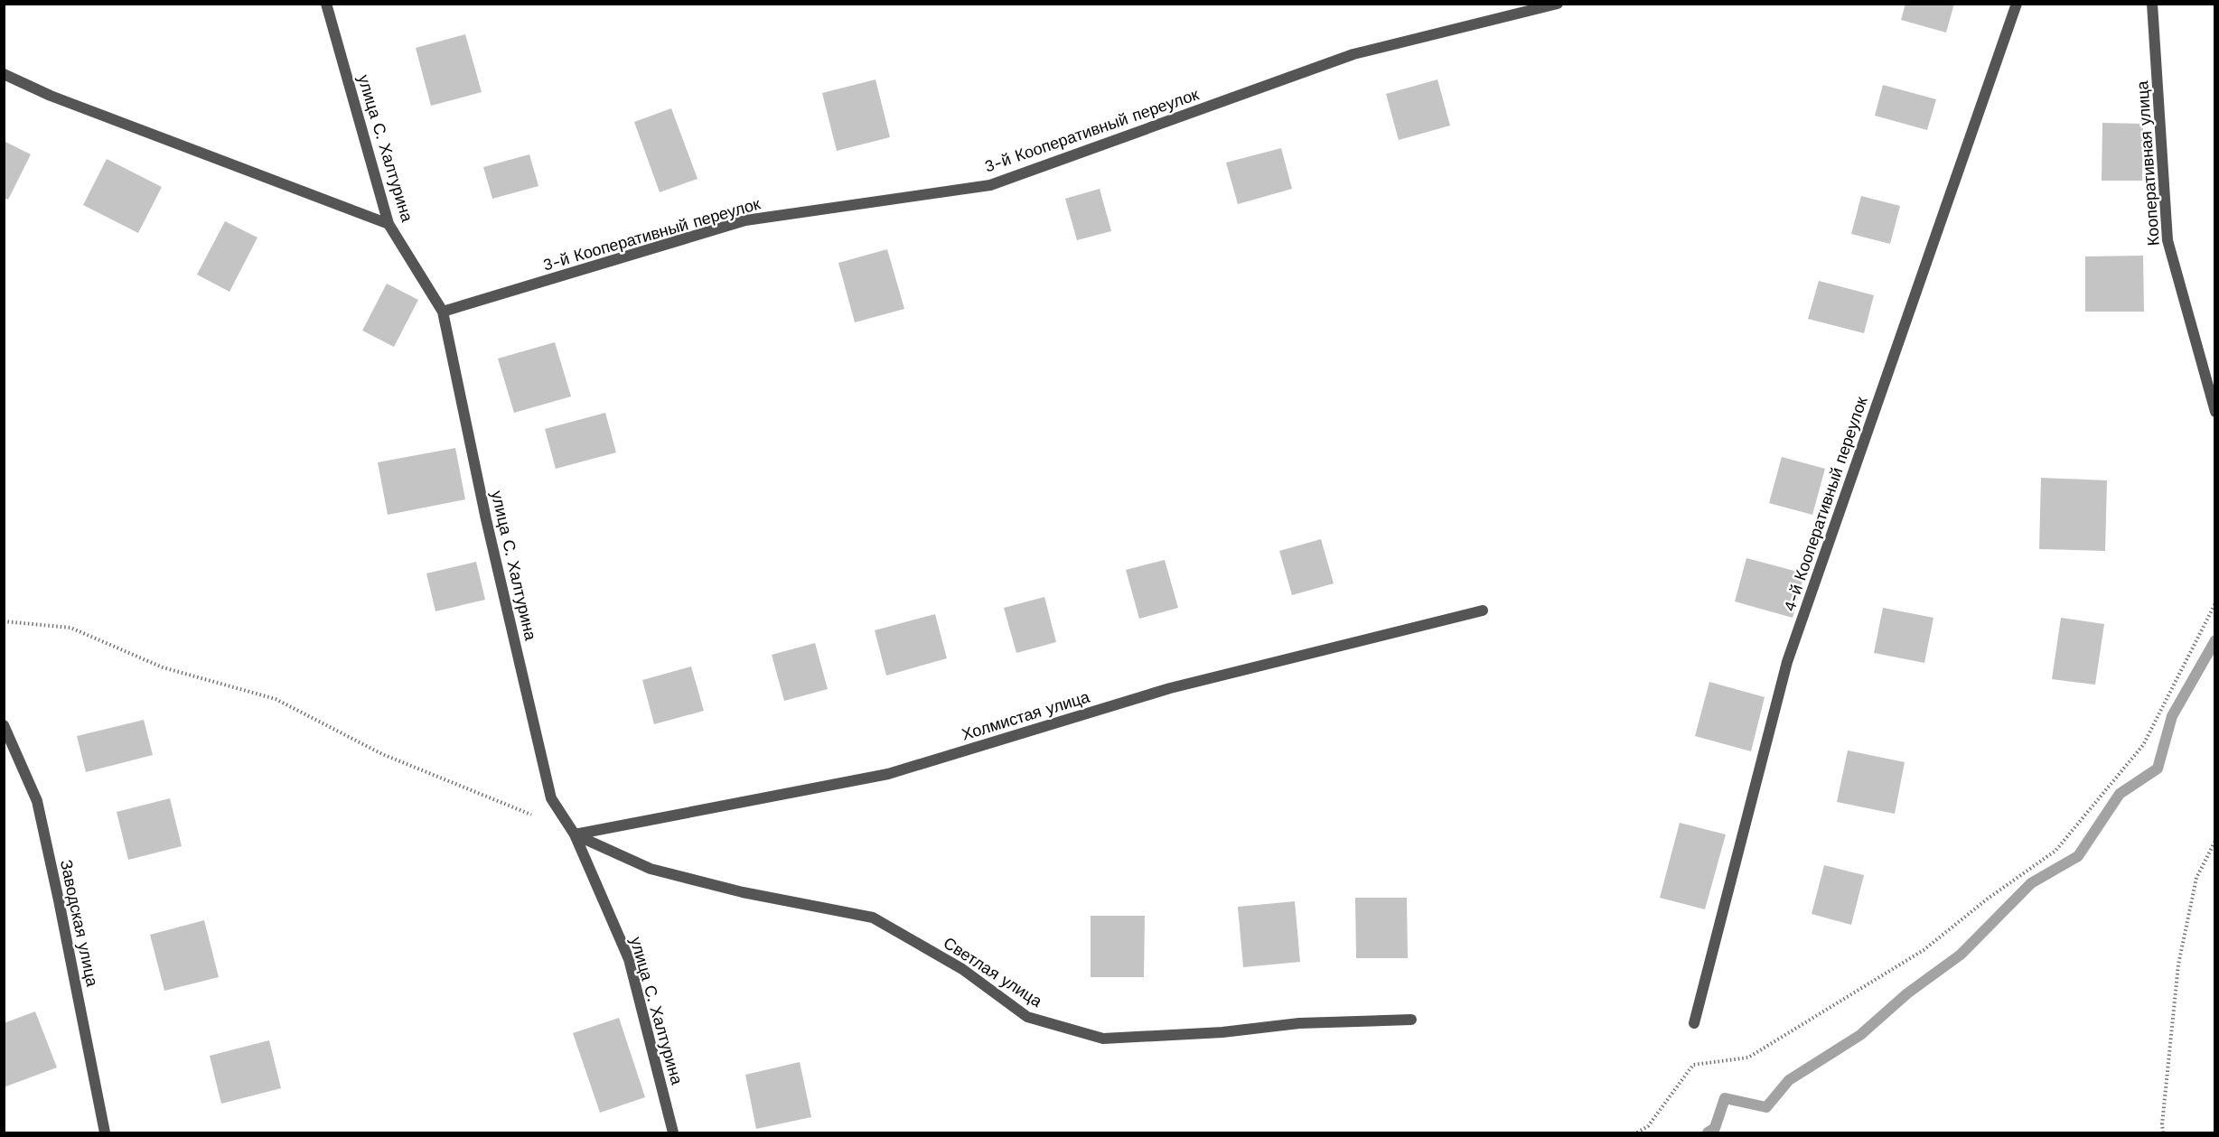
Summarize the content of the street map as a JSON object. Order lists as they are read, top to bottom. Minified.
{"streets":{"street":["3-й Кооперативный переулок","улица С. Халтурина","Кооперативная улица","4-й Кооперативный переулок","Холмистая улица","Заводская улица","Светлая улица"]},"crossings":[["3-й Кооперативный переулок","улица С. Халтурина"],["улица С. Халтурина","Холмистая улица"],["улица С. Халтурина","Светлая улица"],["Холмистая улица","Светлая улица"]]}
